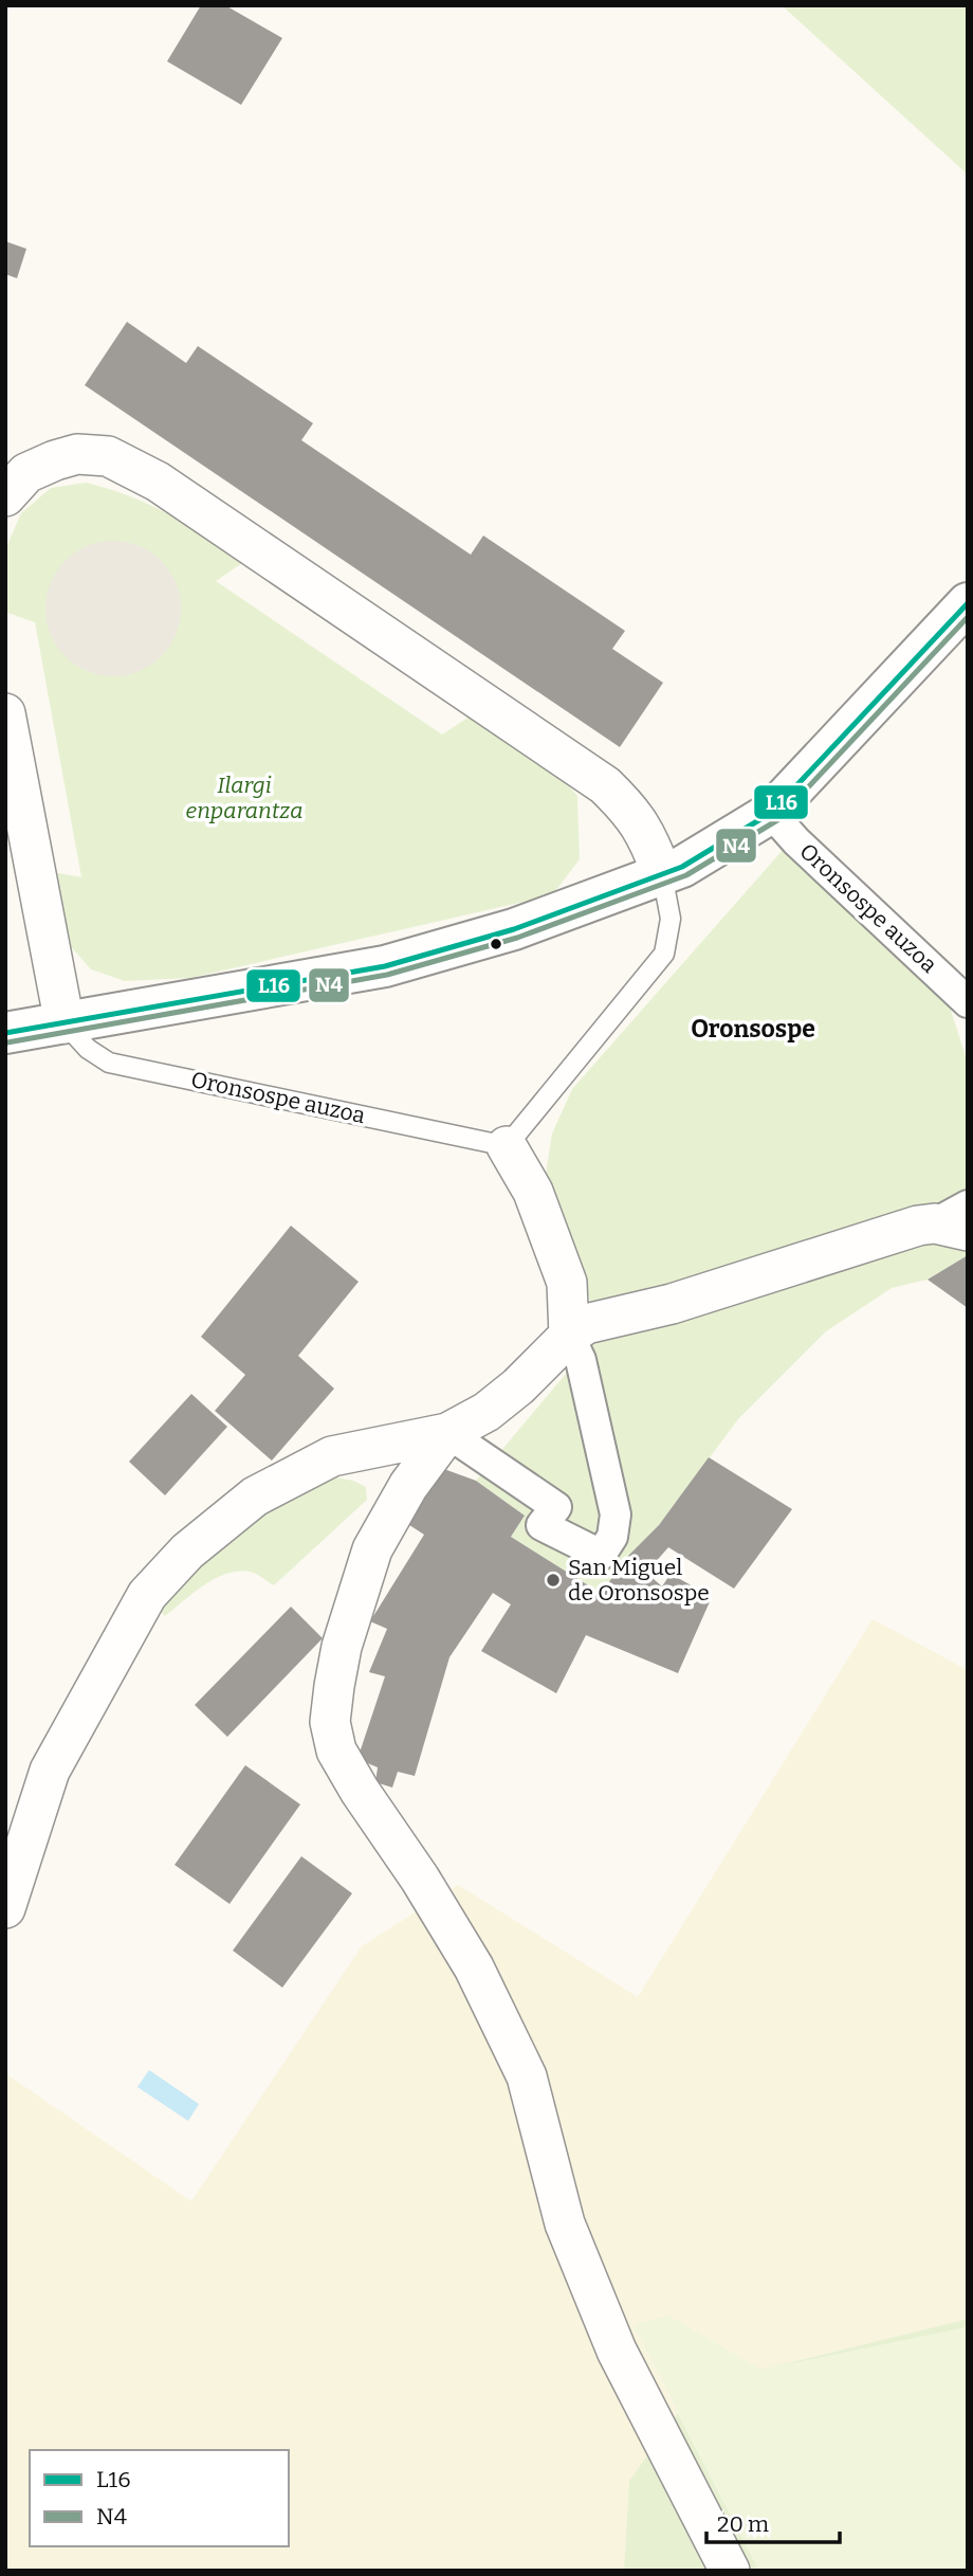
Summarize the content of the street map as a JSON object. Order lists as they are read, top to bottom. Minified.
{"streets":{"street":["Oronsospe auzoa"]},"districts":["Oronsospe"],"parks":["Ilargi enparantza"],"places":["San Miguel de Oronsospe"],"lines":["transit line L16","transit line N4"],"legend":["L16","N4"],"scale_bar":"20 m"}
